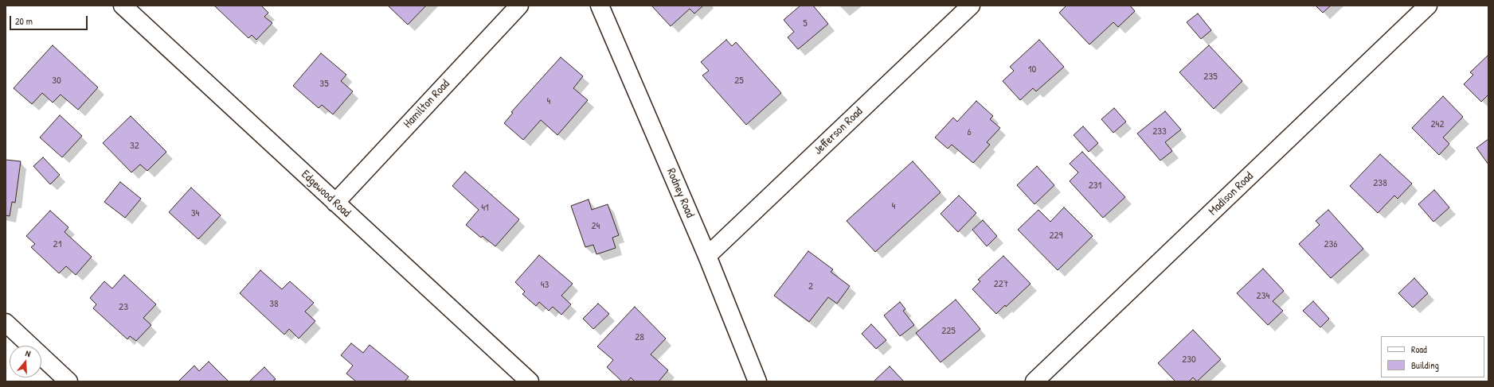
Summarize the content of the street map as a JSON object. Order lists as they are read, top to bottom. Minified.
{"streets":{"street":["Hamilton Road","Jefferson Road","Rodney Road","Edgewood Road","Madison Road"]},"crossings":[["Hamilton Road","Edgewood Road"],["Jefferson Road","Rodney Road"]],"house_numbers":["5","10","235","30","25","35","4","242","233","6","32","238","231","4","41","34","24","229","21","236","227","43","2","234","38","23","225","28","230"],"legend":["Road","Building"],"scale_bar":"20 m","north":"top"}
